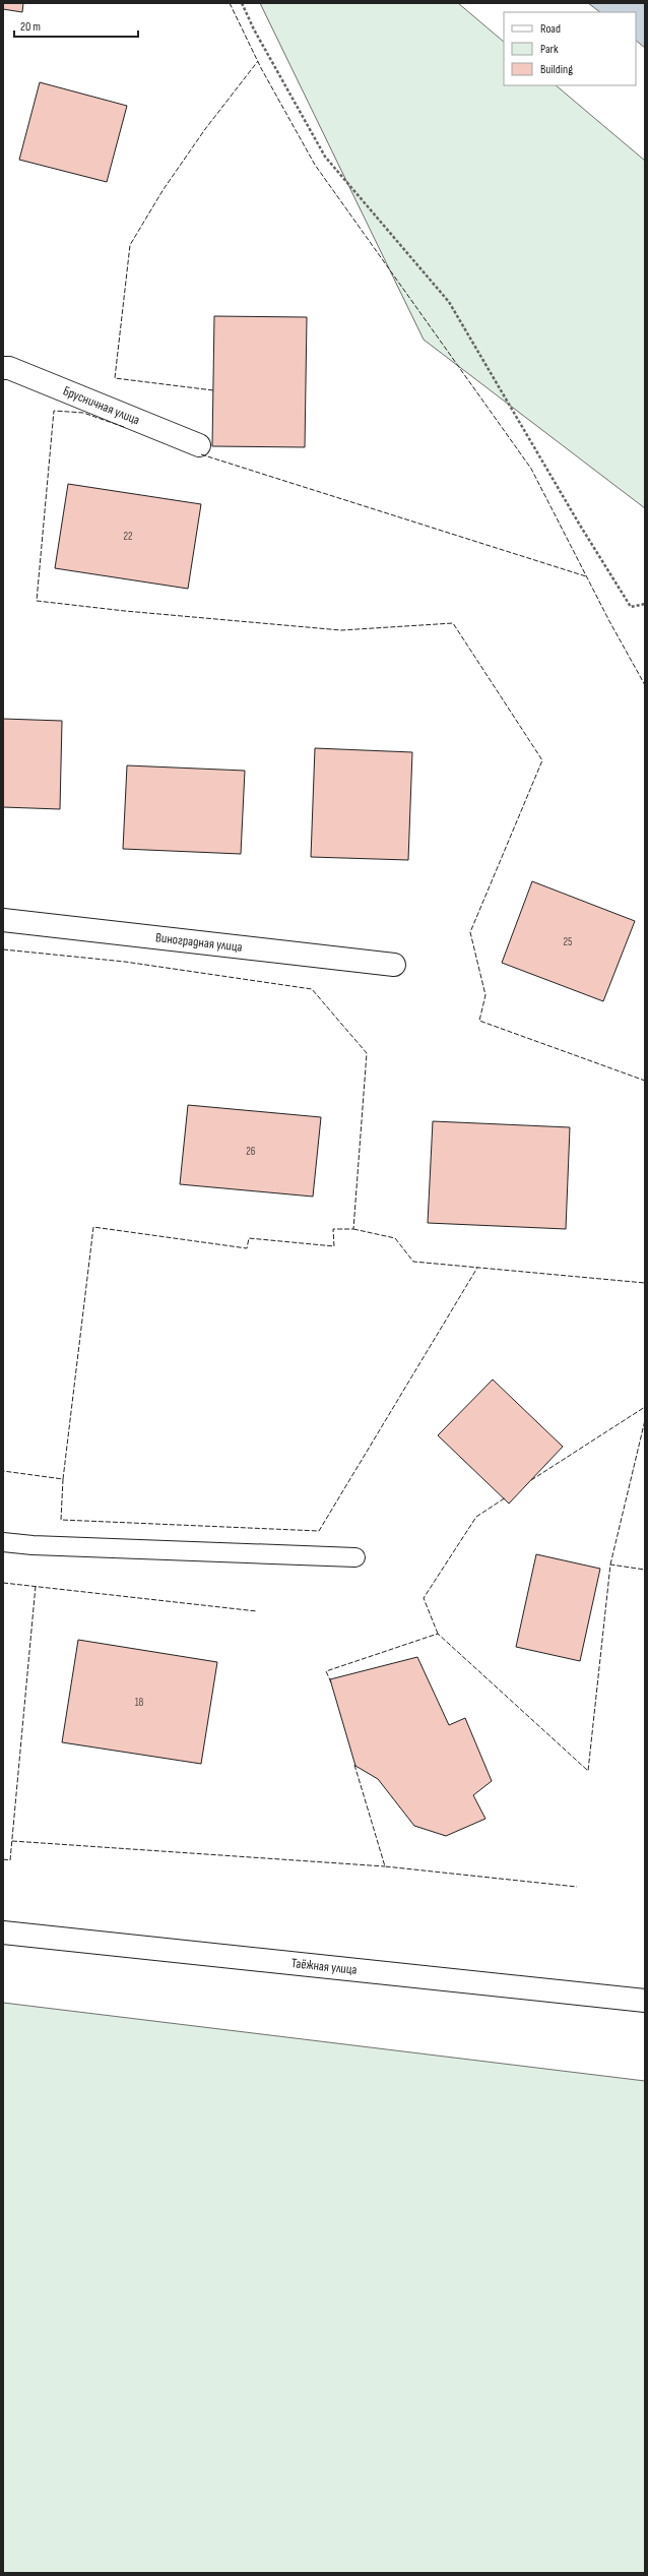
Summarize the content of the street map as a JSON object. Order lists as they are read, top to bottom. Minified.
{"streets":{"street":["Брусничная улица","Виноградная улица","Таёжная улица"]},"house_numbers":["22","25","26","18"],"legend":["Road","Park","Building"],"scale_bar":"20 m"}
